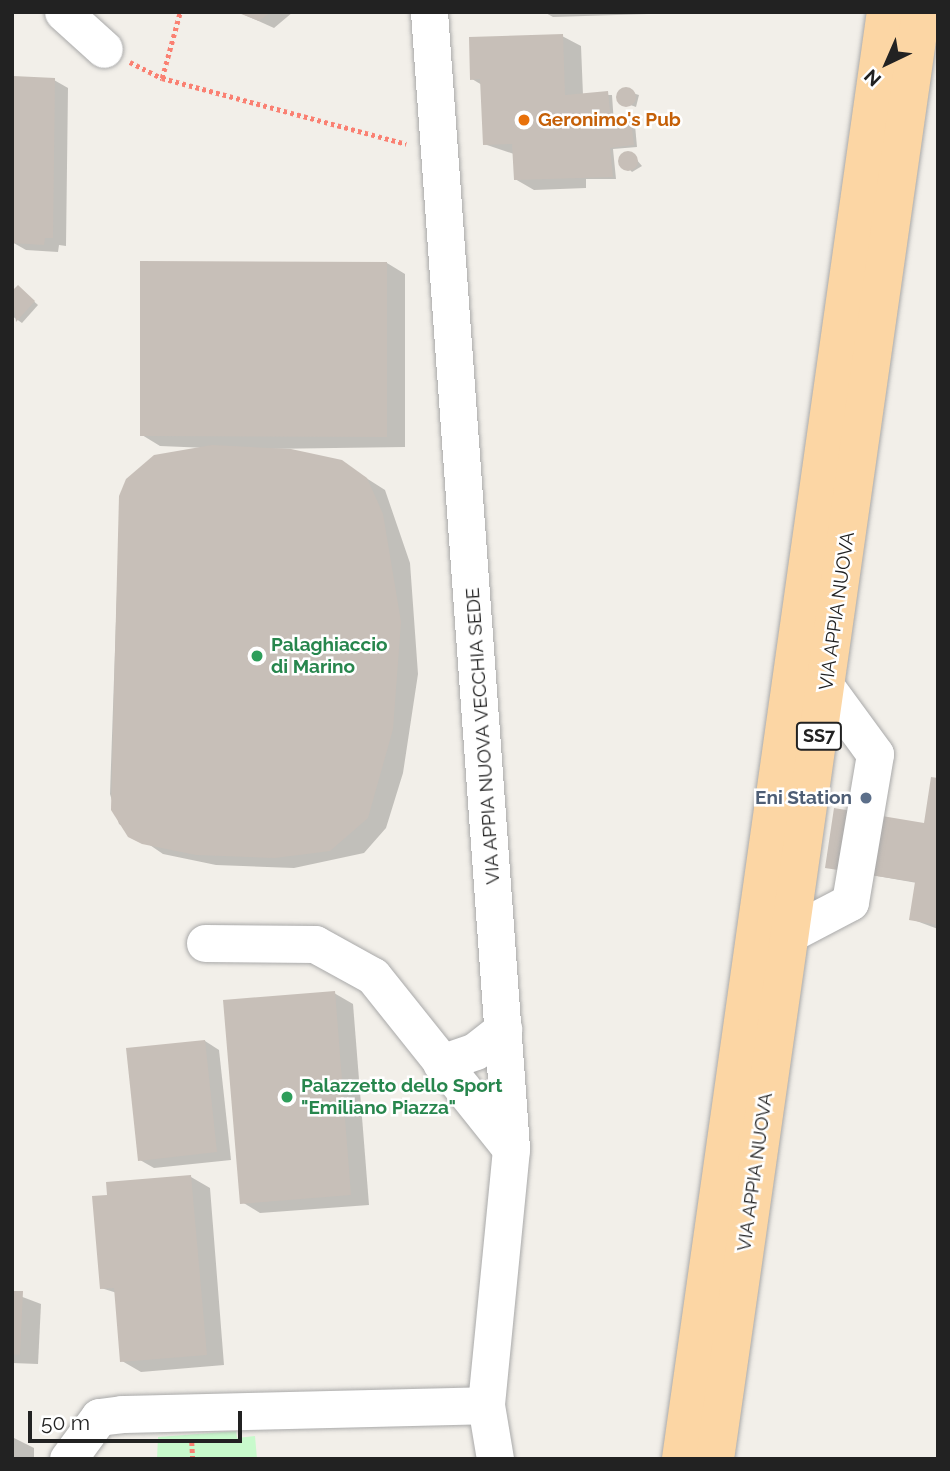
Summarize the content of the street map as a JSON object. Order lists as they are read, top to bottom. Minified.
{"streets":{"main road":["VIA APPIA NUOVA","SS7"],"street":["VIA APPIA NUOVA VECCHIA SEDE"]},"places":["Geronimo's Pub","Palaghiaccio di Marino","Eni Station","Palazzetto dello Sport \"Emiliano Piazza\""],"scale_bar":"50 m","north":"bottom left"}
